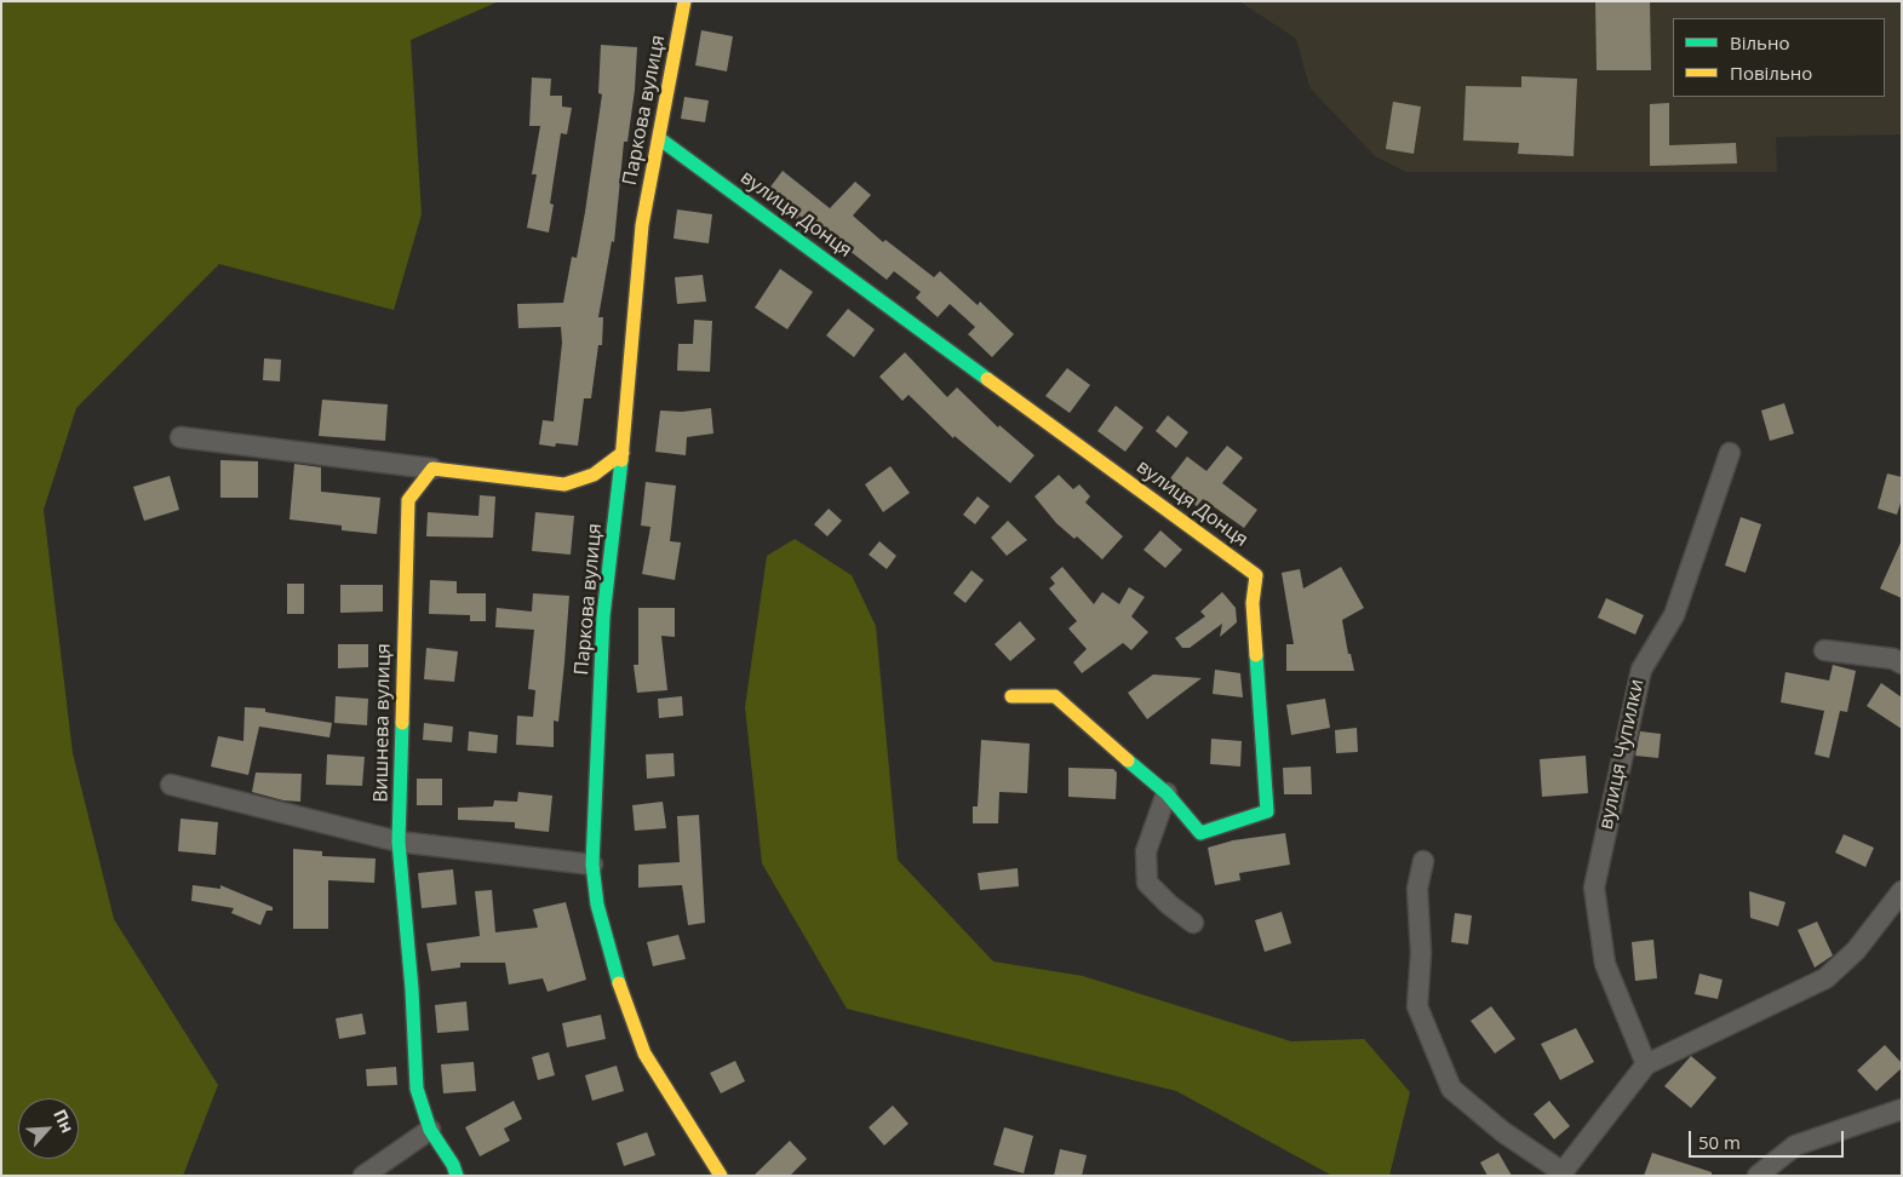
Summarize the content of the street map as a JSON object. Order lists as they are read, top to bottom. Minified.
{"streets":{"street":["Паркова вулиця","вулиця Донця","Вишнева вулиця","вулиця Чупилки"]},"crossings":[["Паркова вулиця","вулиця Донця"]],"legend":["Вільно","Повільно"],"scale_bar":"50 m","north":"top right"}
